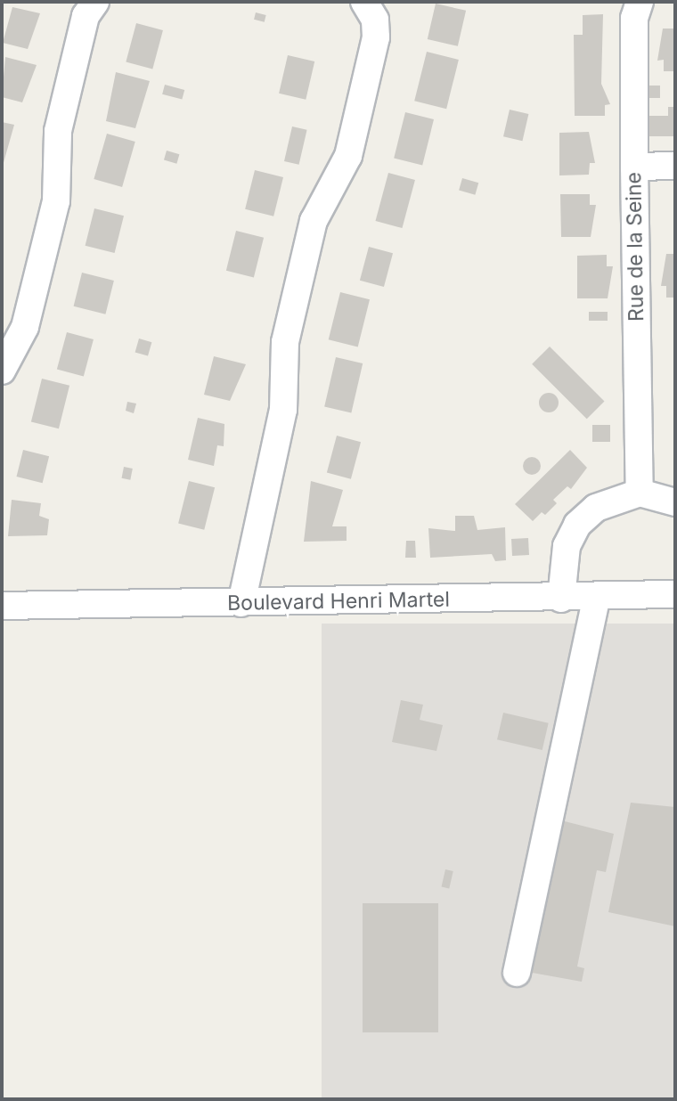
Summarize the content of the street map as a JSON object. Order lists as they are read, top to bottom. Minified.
{"streets":{"street":["Rue de la Seine","Boulevard Henri Martel"]}}
